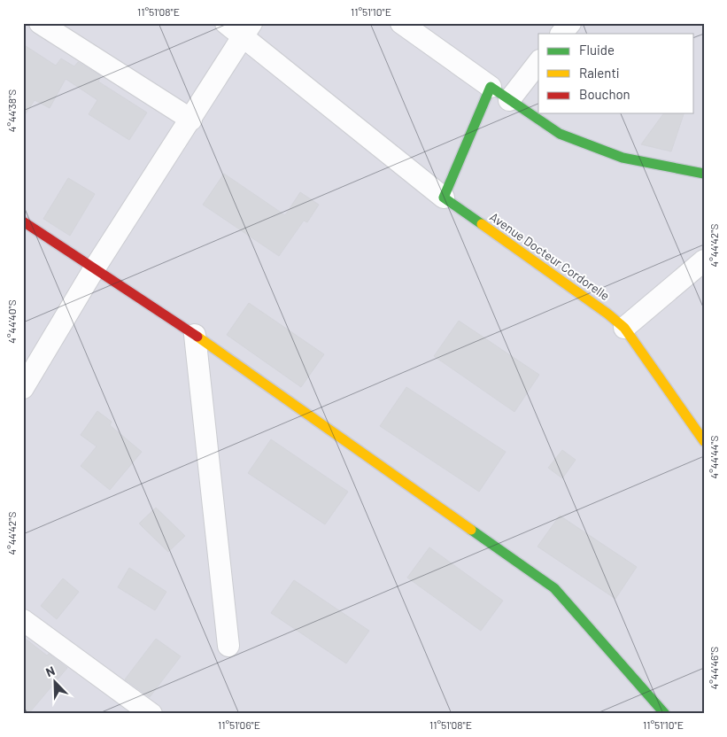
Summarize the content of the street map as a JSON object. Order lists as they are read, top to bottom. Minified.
{"streets":{"street":["Avenue Docteur Cordorelle"]},"legend":["Fluide","Ralenti","Bouchon"],"north":"top left","coordinates":["11°51'08\"E","11°51'10\"E","4°44'38\"S","4°44'42\"S","4°44'40\"S","4°44'44\"S","4°44'46\"S","11°51'06\"E"]}
